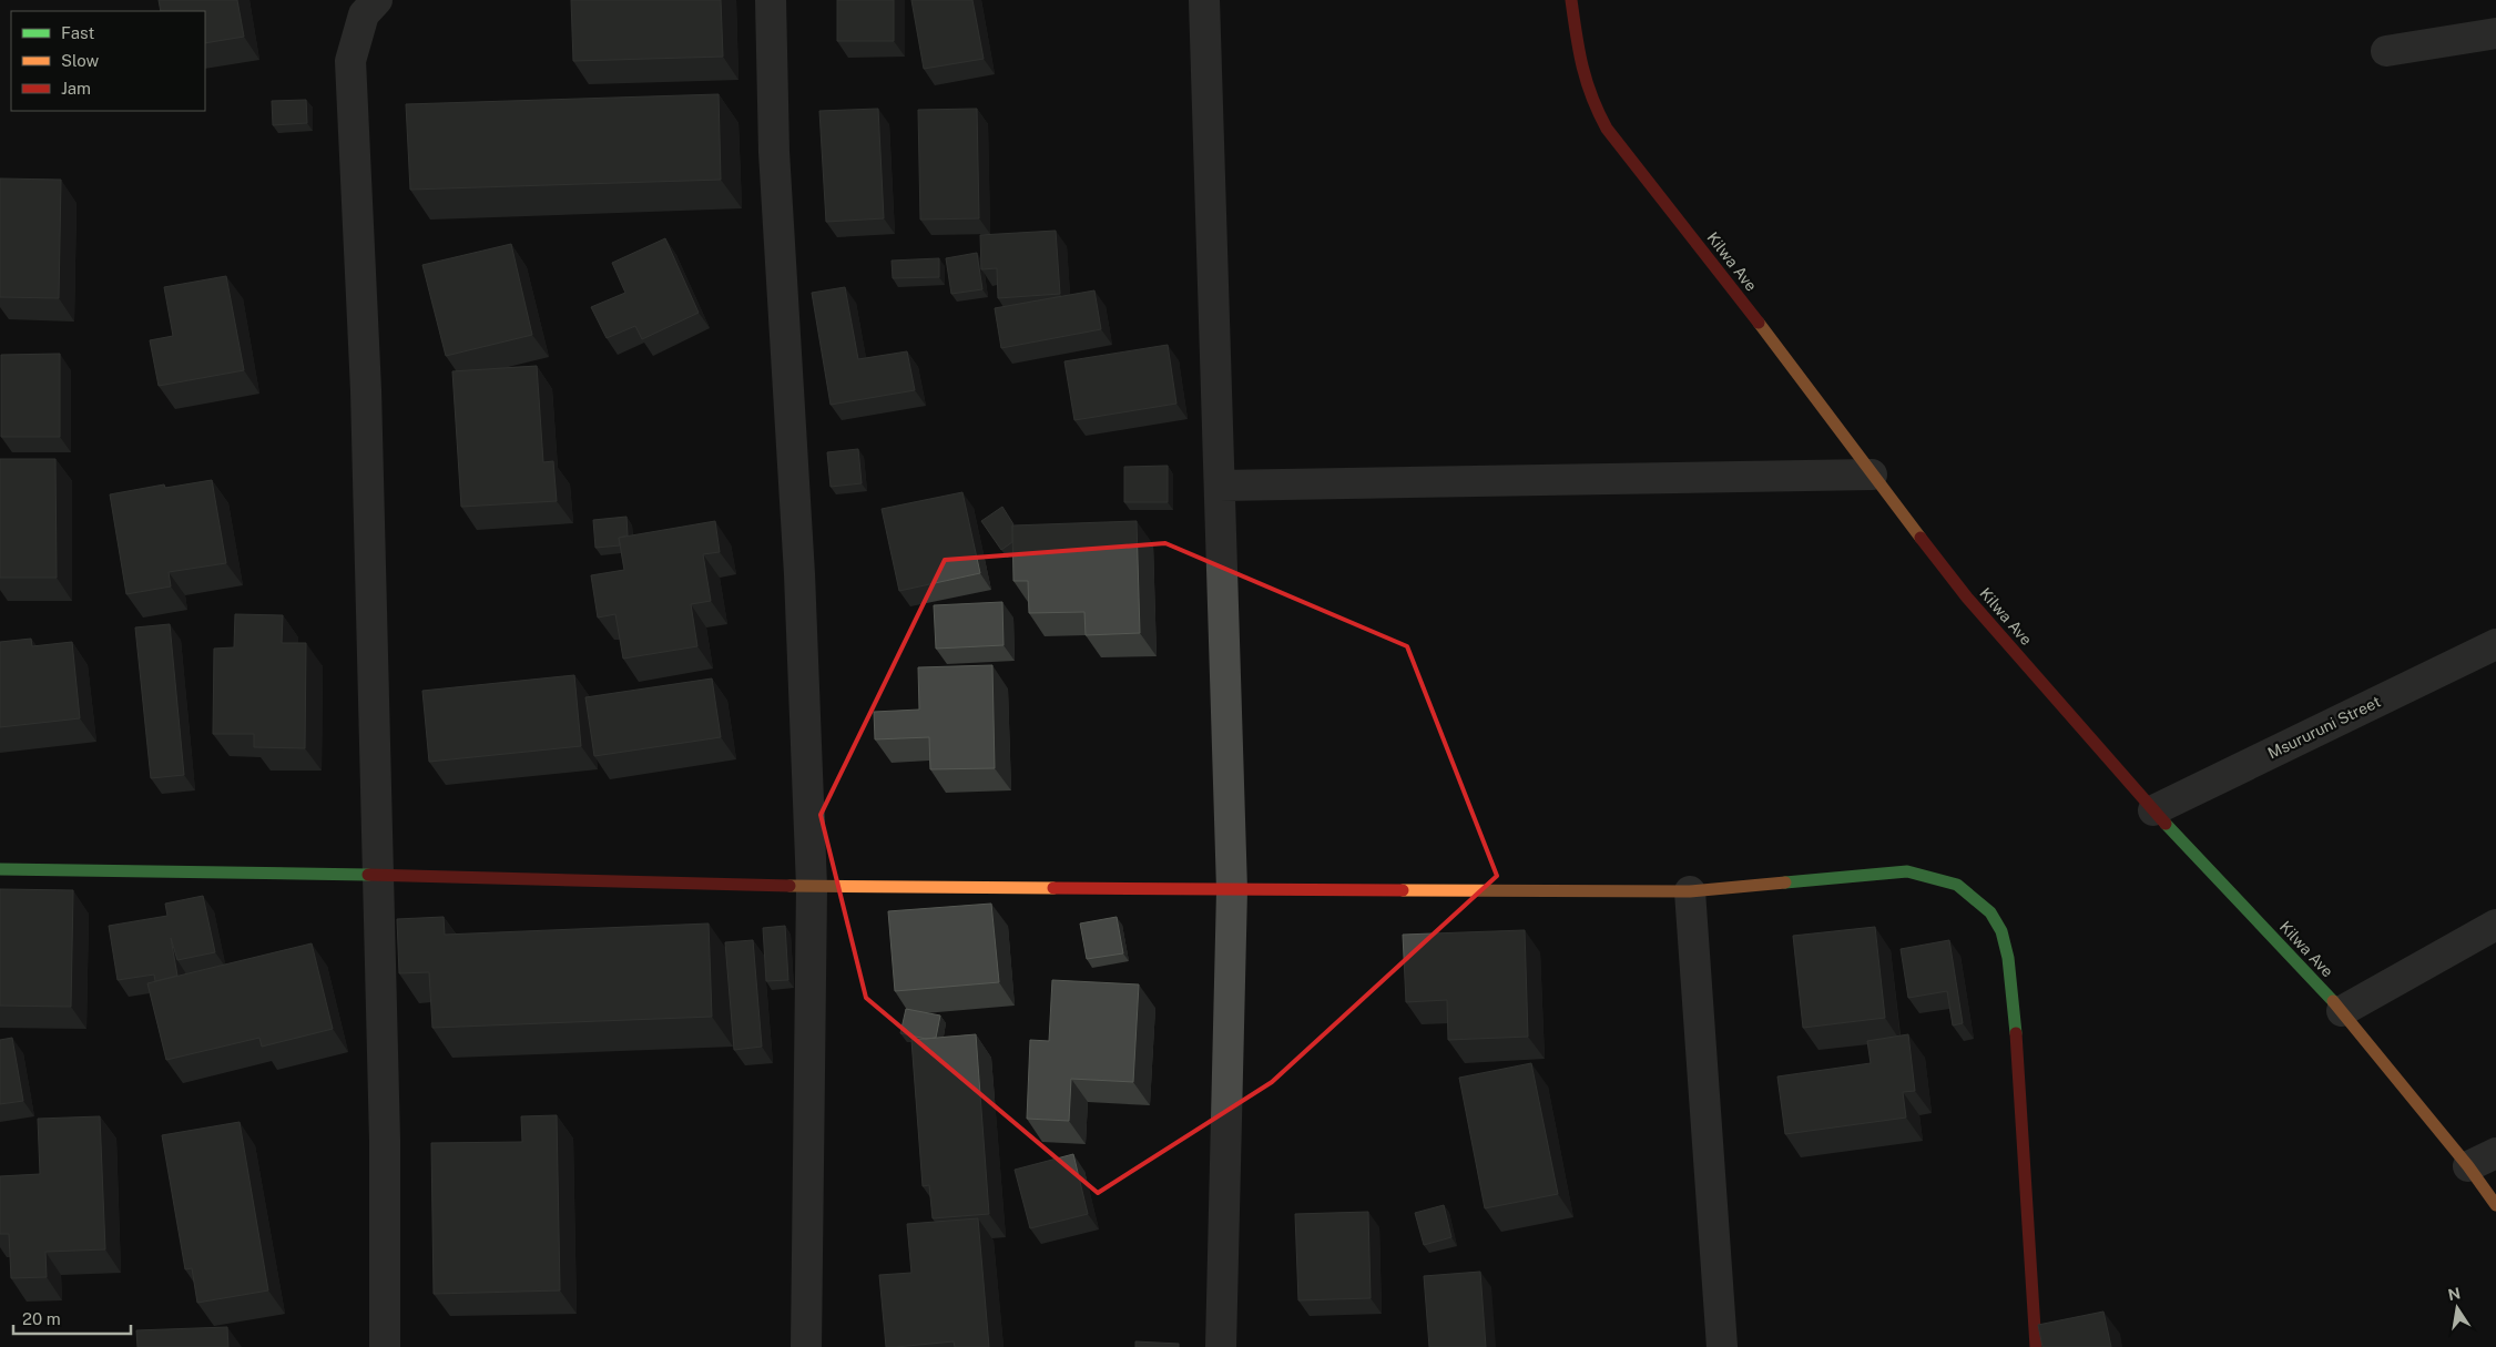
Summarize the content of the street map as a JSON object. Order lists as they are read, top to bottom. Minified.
{"streets":{"street":["Kilwa Ave","Msururuni Street"]},"crossings":[["Kilwa Ave","Msururuni Street"]],"legend":["Fast","Slow","Jam"],"scale_bar":"20 m","north":"top"}
